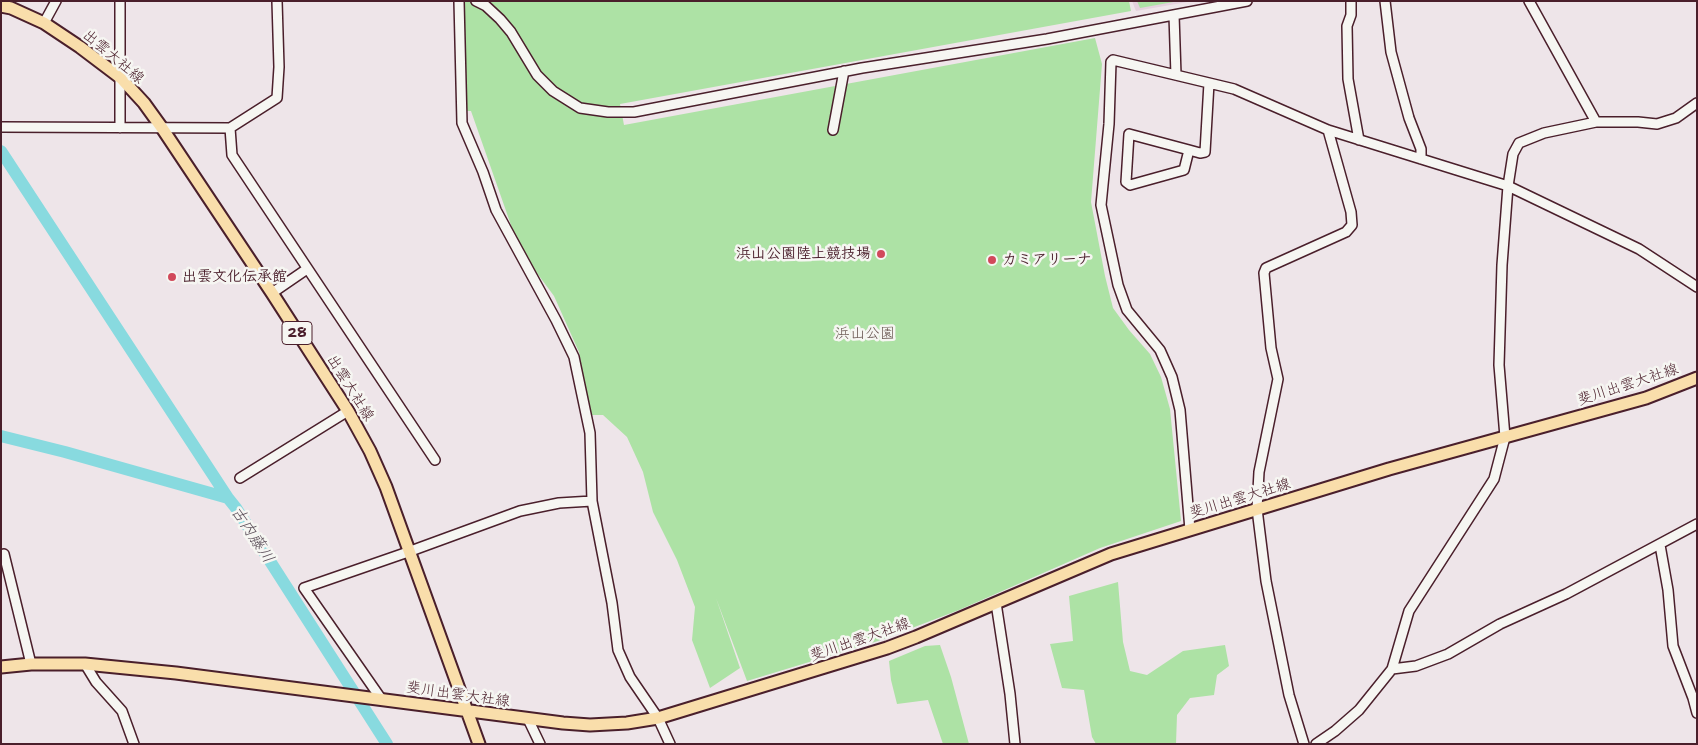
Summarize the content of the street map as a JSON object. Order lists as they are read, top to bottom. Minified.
{"streets":{"main road":["出雲大社線","28","斐川出雲大社線"]},"crossings":[["出雲大社線","斐川出雲大社線"]],"water":["古内藤川"],"parks":["浜山公園"],"places":["浜山公園陸上競技場","カミアリーナ","出雲文化伝承館"]}
